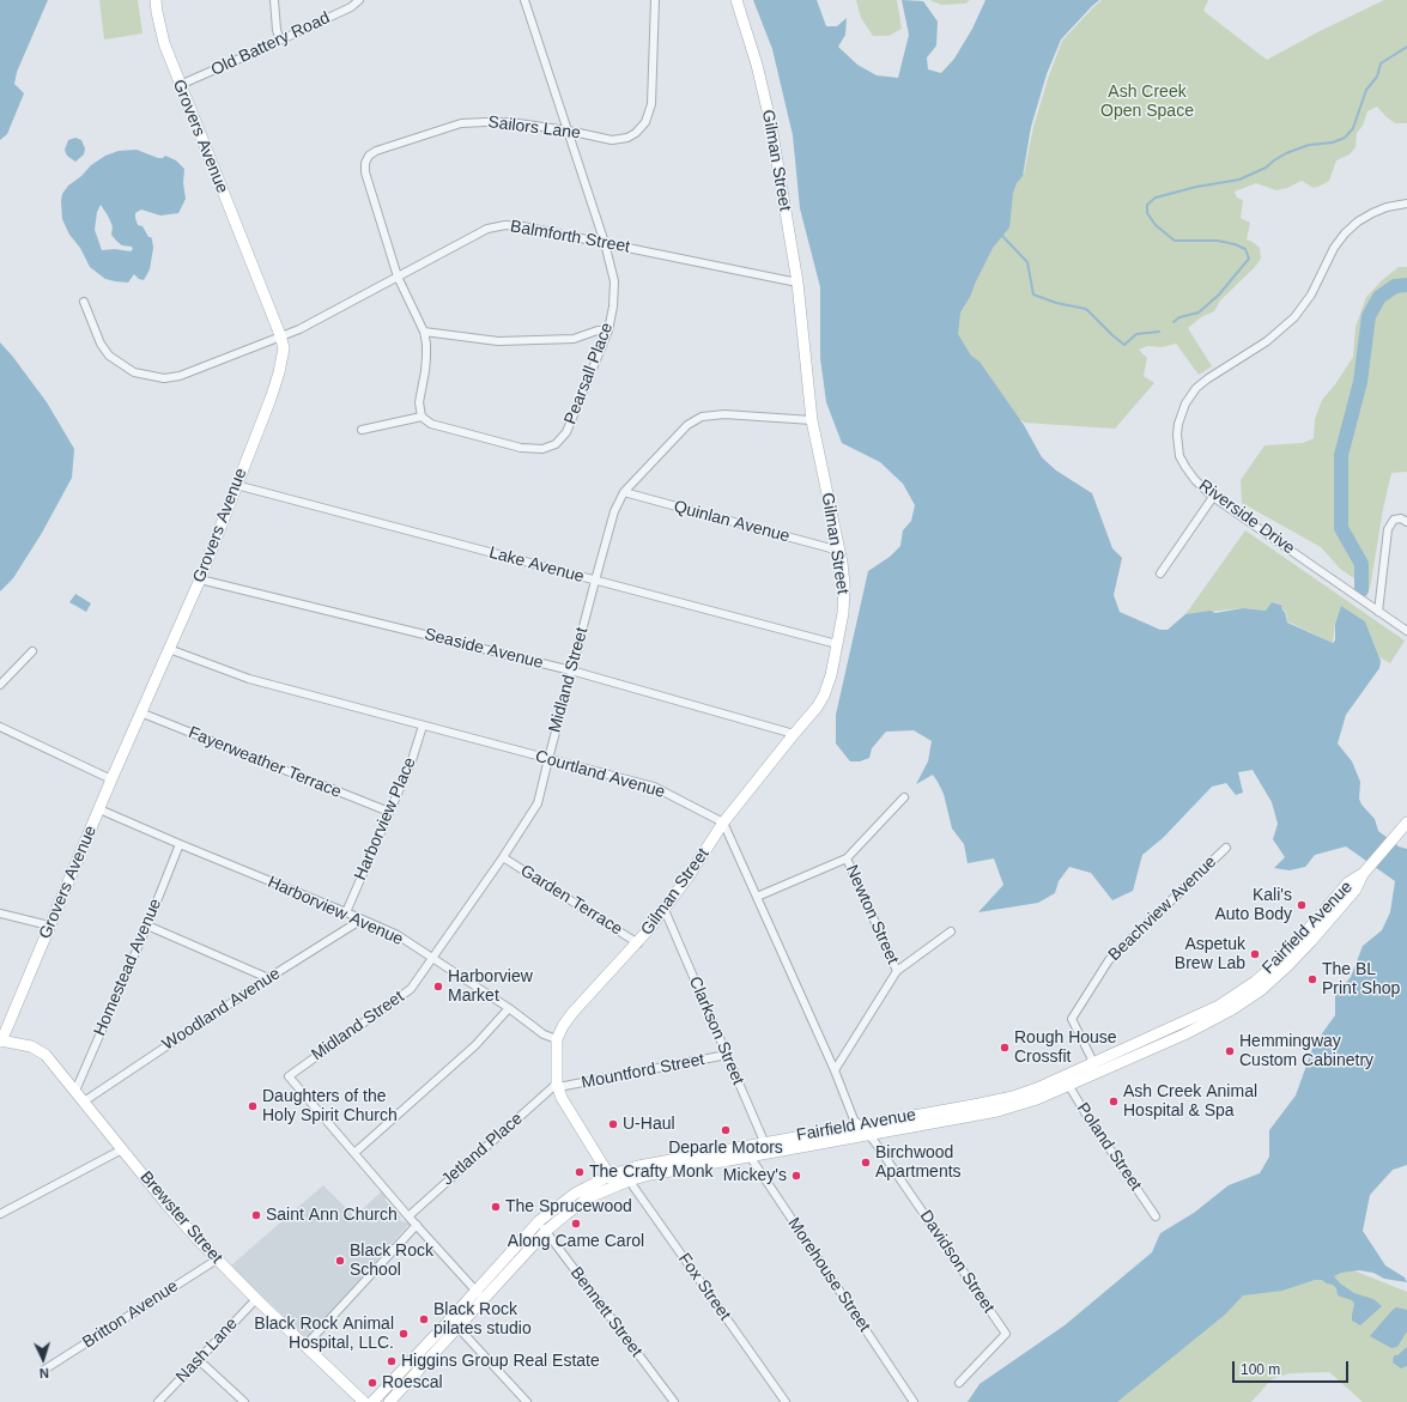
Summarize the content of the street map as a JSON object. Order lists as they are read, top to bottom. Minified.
{"streets":{"street":["Old Battery Road","Sailors Lane","Grovers Avenue","Gilman Street","Balmforth Street","Pearsall Place","Riverside Drive","Quinlan Avenue","Lake Avenue","Seaside Avenue","Midland Street","Fayerweather Terrace","Courtland Avenue","Harborview Place","Garden Terrace","Beachview Avenue","Harborview Avenue","Newton Street","Fairfield Avenue","Homestead Avenue","Woodland Avenue","Clarkson Street","Mountford Street","Poland Street","Jetland Place","Brewster Street","Davidson Street","Morehouse Street","Fox Street","Bennett Street","Britton Avenue","Nash Lane"]},"crossings":[["Old Battery Road","Grovers Avenue"],["Sailors Lane","Balmforth Street"],["Sailors Lane","Pearsall Place"],["Grovers Avenue","Balmforth Street"],["Grovers Avenue","Lake Avenue"],["Grovers Avenue","Seaside Avenue"],["Grovers Avenue","Fayerweather Terrace"],["Grovers Avenue","Courtland Avenue"],["Grovers Avenue","Harborview Avenue"],["Grovers Avenue","Brewster Street"],["Gilman Street","Balmforth Street"],["Gilman Street","Quinlan Avenue"],["Gilman Street","Lake Avenue"],["Gilman Street","Seaside Avenue"],["Gilman Street","Midland Street"],["Gilman Street","Courtland Avenue"],["Gilman Street","Garden Terrace"],["Gilman Street","Harborview Avenue"],["Gilman Street","Fairfield Avenue"],["Gilman Street","Clarkson Street"],["Gilman Street","Mountford Street"],["Gilman Street","Jetland Place"],["Balmforth Street","Pearsall Place"],["Quinlan Avenue","Midland Street"],["Lake Avenue","Midland Street"],["Seaside Avenue","Midland Street"],["Midland Street","Courtland Avenue"],["Midland Street","Garden Terrace"],["Midland Street","Harborview Avenue"],["Fayerweather Terrace","Harborview Place"],["Courtland Avenue","Harborview Place"],["Harborview Place","Harborview Avenue"],["Beachview Avenue","Fairfield Avenue"],["Harborview Avenue","Homestead Avenue"],["Harborview Avenue","Woodland Avenue"],["Fairfield Avenue","Clarkson Street"],["Fairfield Avenue","Poland Street"],["Fairfield Avenue","Davidson Street"],["Fairfield Avenue","Morehouse Street"],["Fairfield Avenue","Fox Street"],["Fairfield Avenue","Bennett Street"],["Homestead Avenue","Brewster Street"],["Woodland Avenue","Brewster Street"],["Clarkson Street","Mountford Street"],["Mountford Street","Jetland Place"],["Brewster Street","Britton Avenue"],["Brewster Street","Nash Lane"]],"parks":["Ash Creek Open Space"],"places":["Kali's Auto Body","Aspetuk Brew Lab","The BL Print Shop","Harborview Market","Rough House Crossfit","Hemmingway Custom Cabinetry","Ash Creek Animal Hospital & Spa","Daughters of the Holy Spirit Church","U-Haul","Deparle Motors","Birchwood Apartments","The Crafty Monk","Mickey's","The Sprucewood","Saint Ann Church","Along Came Carol","Black Rock School","Black Rock pilates studio","Black Rock Animal Hospital, LLC.","Higgins Group Real Estate","Roescal"],"scale_bar":"100 m","north":"bottom"}
